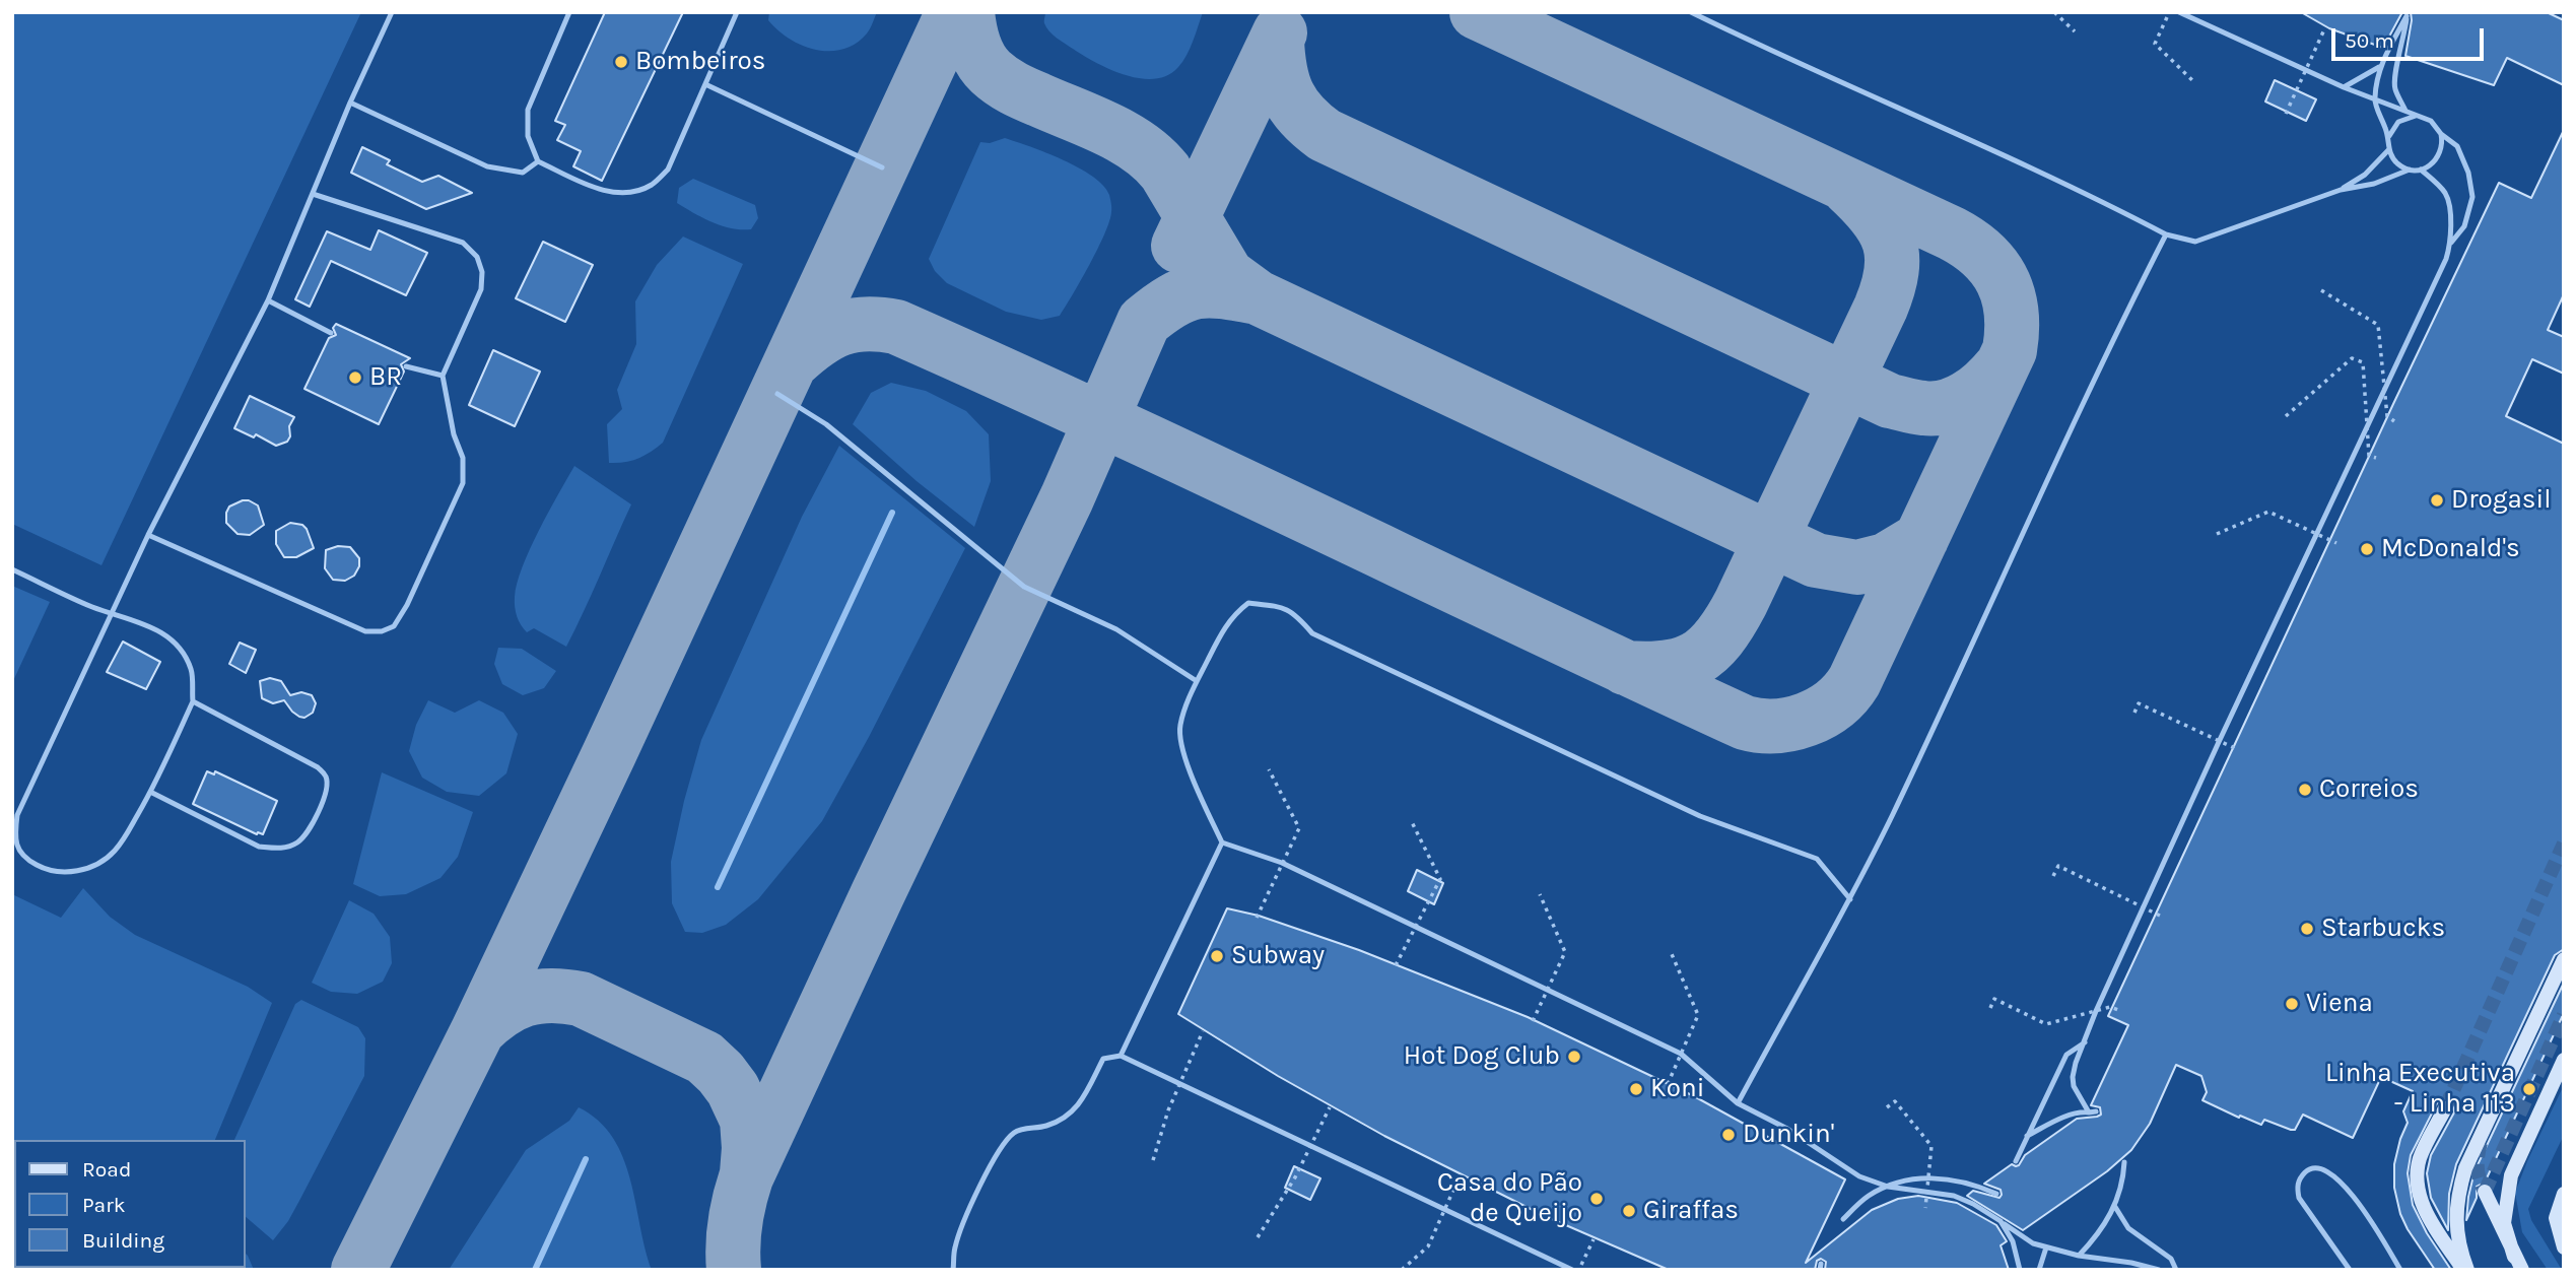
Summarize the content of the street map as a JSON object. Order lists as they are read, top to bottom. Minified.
{"places":["Bombeiros","BR","Drogasil","McDonald's","Correios","Starbucks","Subway","Viena","Hot Dog Club","Koni","Linha Executiva - Linha 113","Dunkin'","Casa do Pão de Queijo","Giraffas"],"legend":["Road","Park","Building"],"scale_bar":"50 m"}
